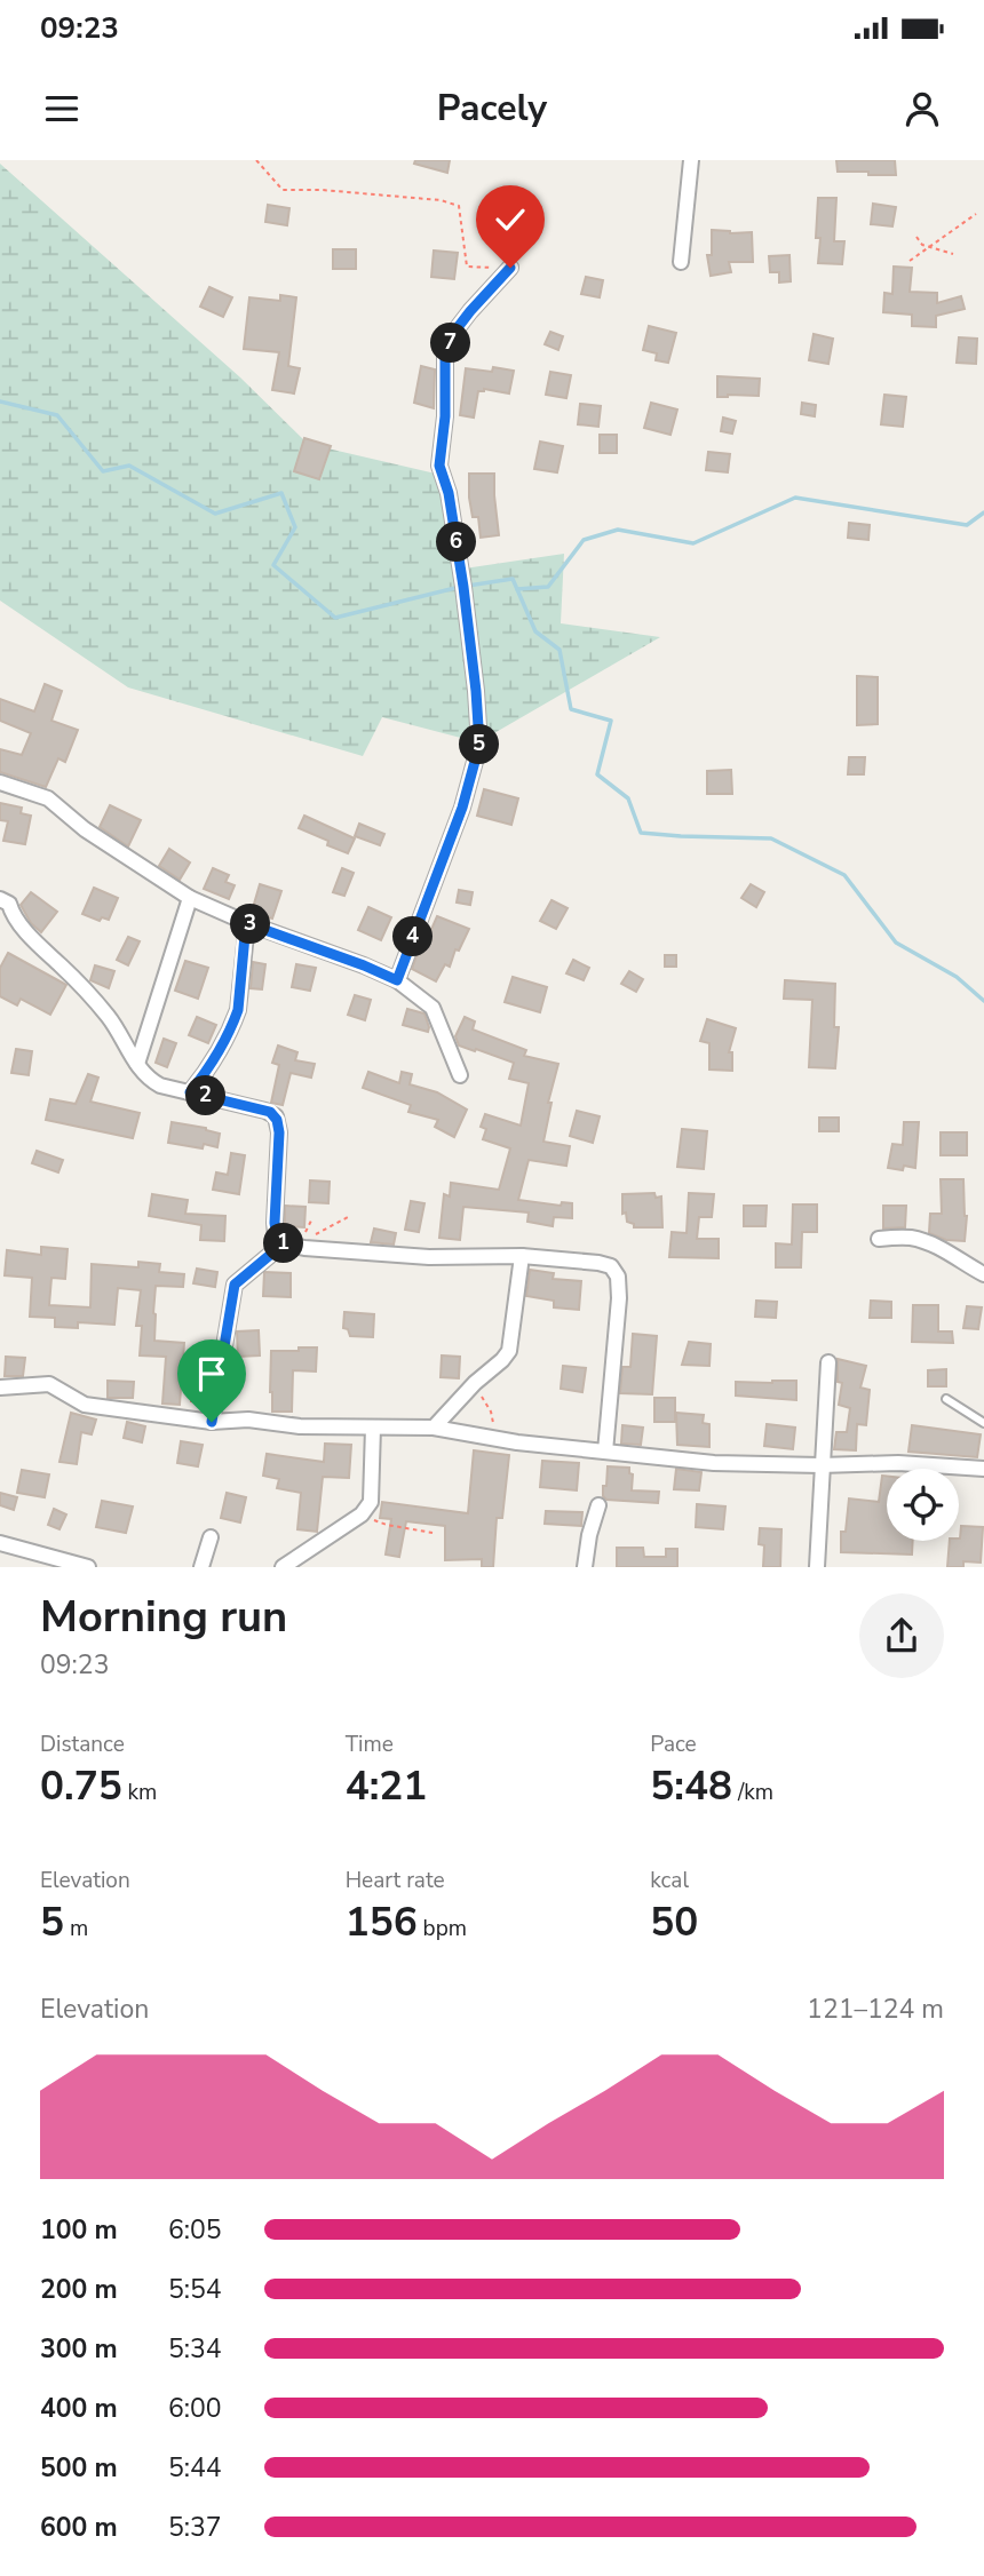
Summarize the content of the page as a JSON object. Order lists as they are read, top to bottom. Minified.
{"page":{"status":"09:23","header":"Pacely","pins":["7","6","5","3","4","2","1"],"heading":["Morning run","09:23"],"stats":[["Distance","0.75 km"],["Time","4:21"],["Pace","5:48 /km"],["Elevation","5 m"],["Heart rate","156 bpm"],["kcal","50"]],"chart":["Elevation","121–124 m"],"list":[{"name":"100 m","note":"6:05"},{"name":"200 m","note":"5:54"},{"name":"300 m","note":"5:34"},{"name":"400 m","note":"6:00"},{"name":"500 m","note":"5:44"},{"name":"600 m","note":"5:37"}]}}
